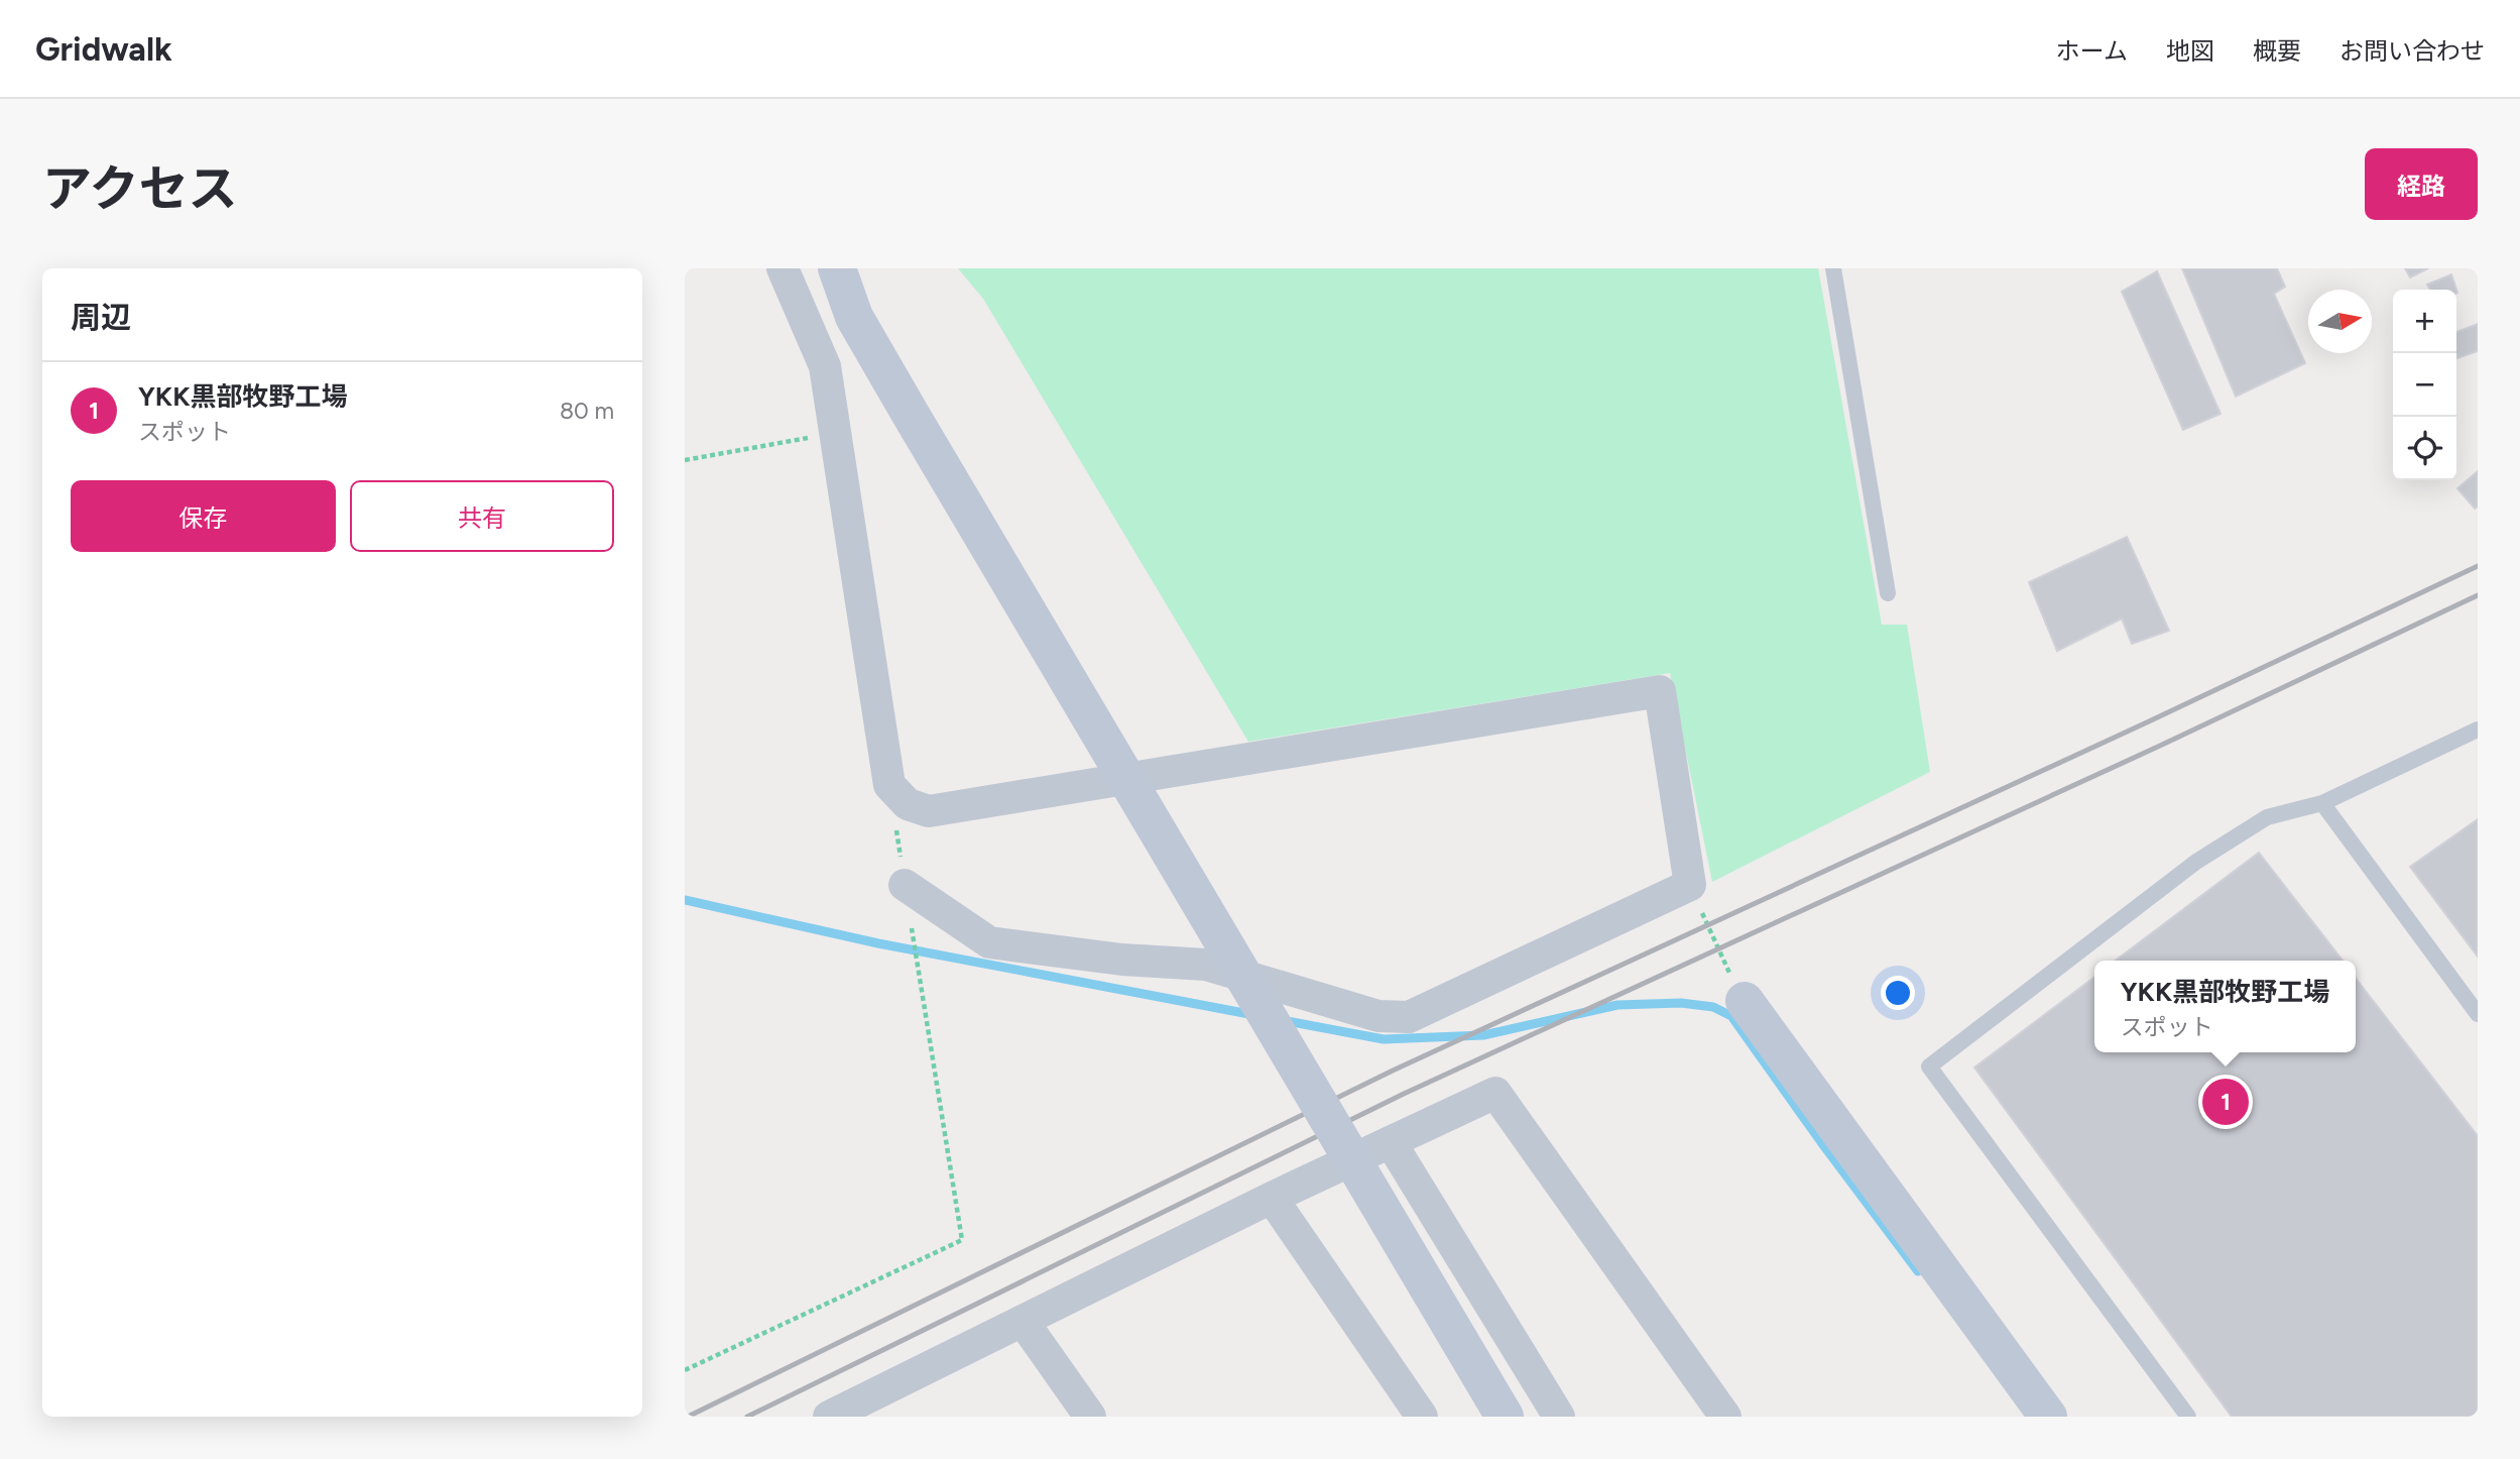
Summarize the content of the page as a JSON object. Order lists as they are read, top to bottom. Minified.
{"north":"right","page":{"header":"Gridwalk","nav":["ホーム","地図","概要","お問い合わせ"],"title":"アクセス","buttons":["経路",["保存","共有"]],"heading":"周辺","map_buttons":["+","−"],"list":[{"mark":"1","name":"YKK黒部牧野工場","note":"スポット","value":"80 m"}],"popup":["YKK黒部牧野工場","スポット"],"pins":"1"}}
